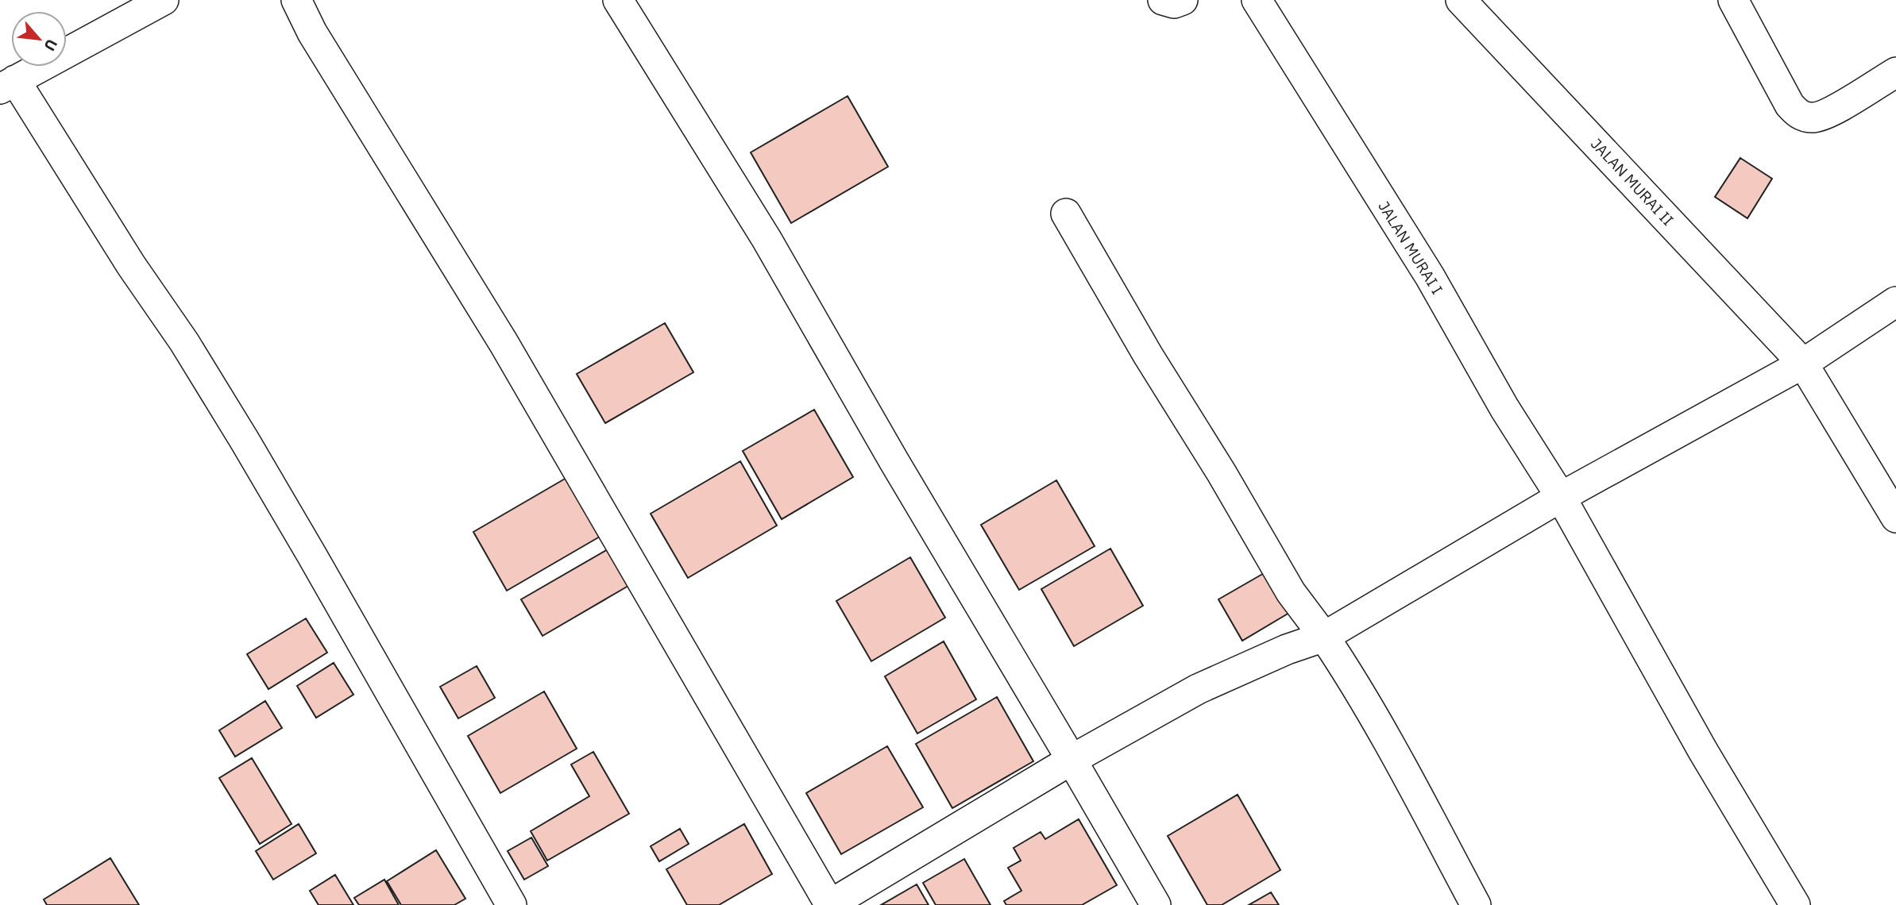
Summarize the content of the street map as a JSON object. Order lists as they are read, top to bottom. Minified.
{"streets":{"street":["JALAN MURAI II","JALAN MURAI I"]},"north":"bottom right"}
